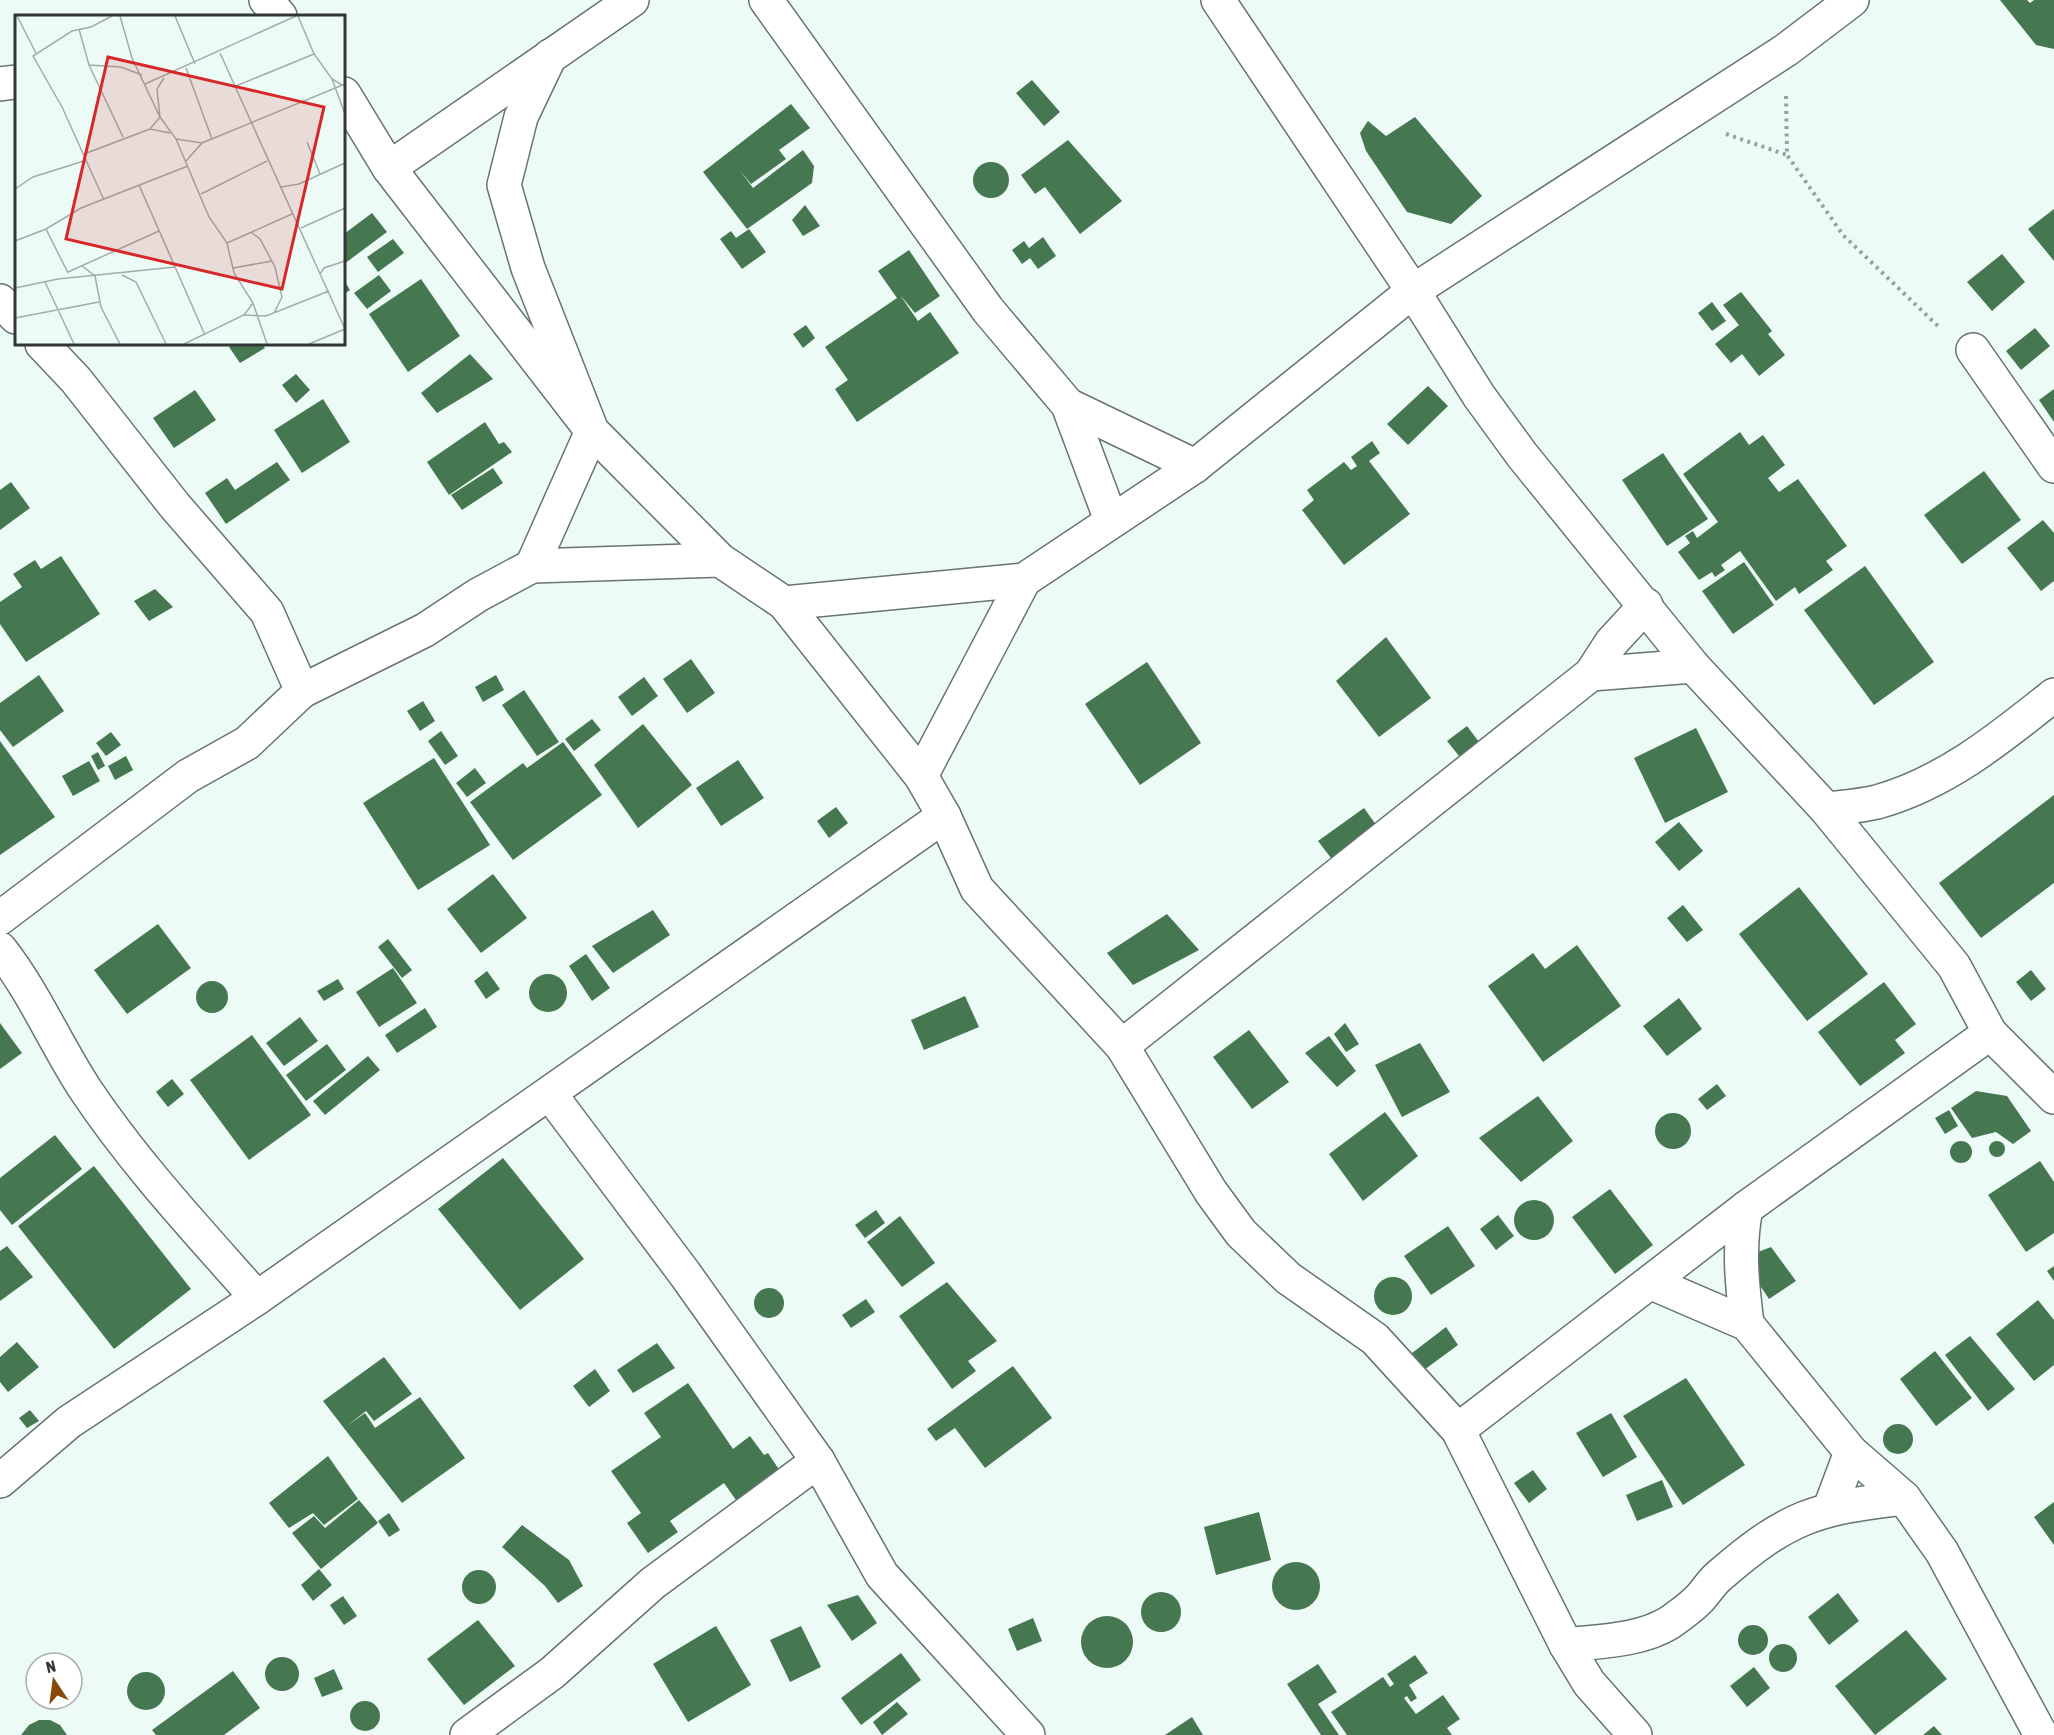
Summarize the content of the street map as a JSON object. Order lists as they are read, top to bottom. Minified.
{"north":"top"}
